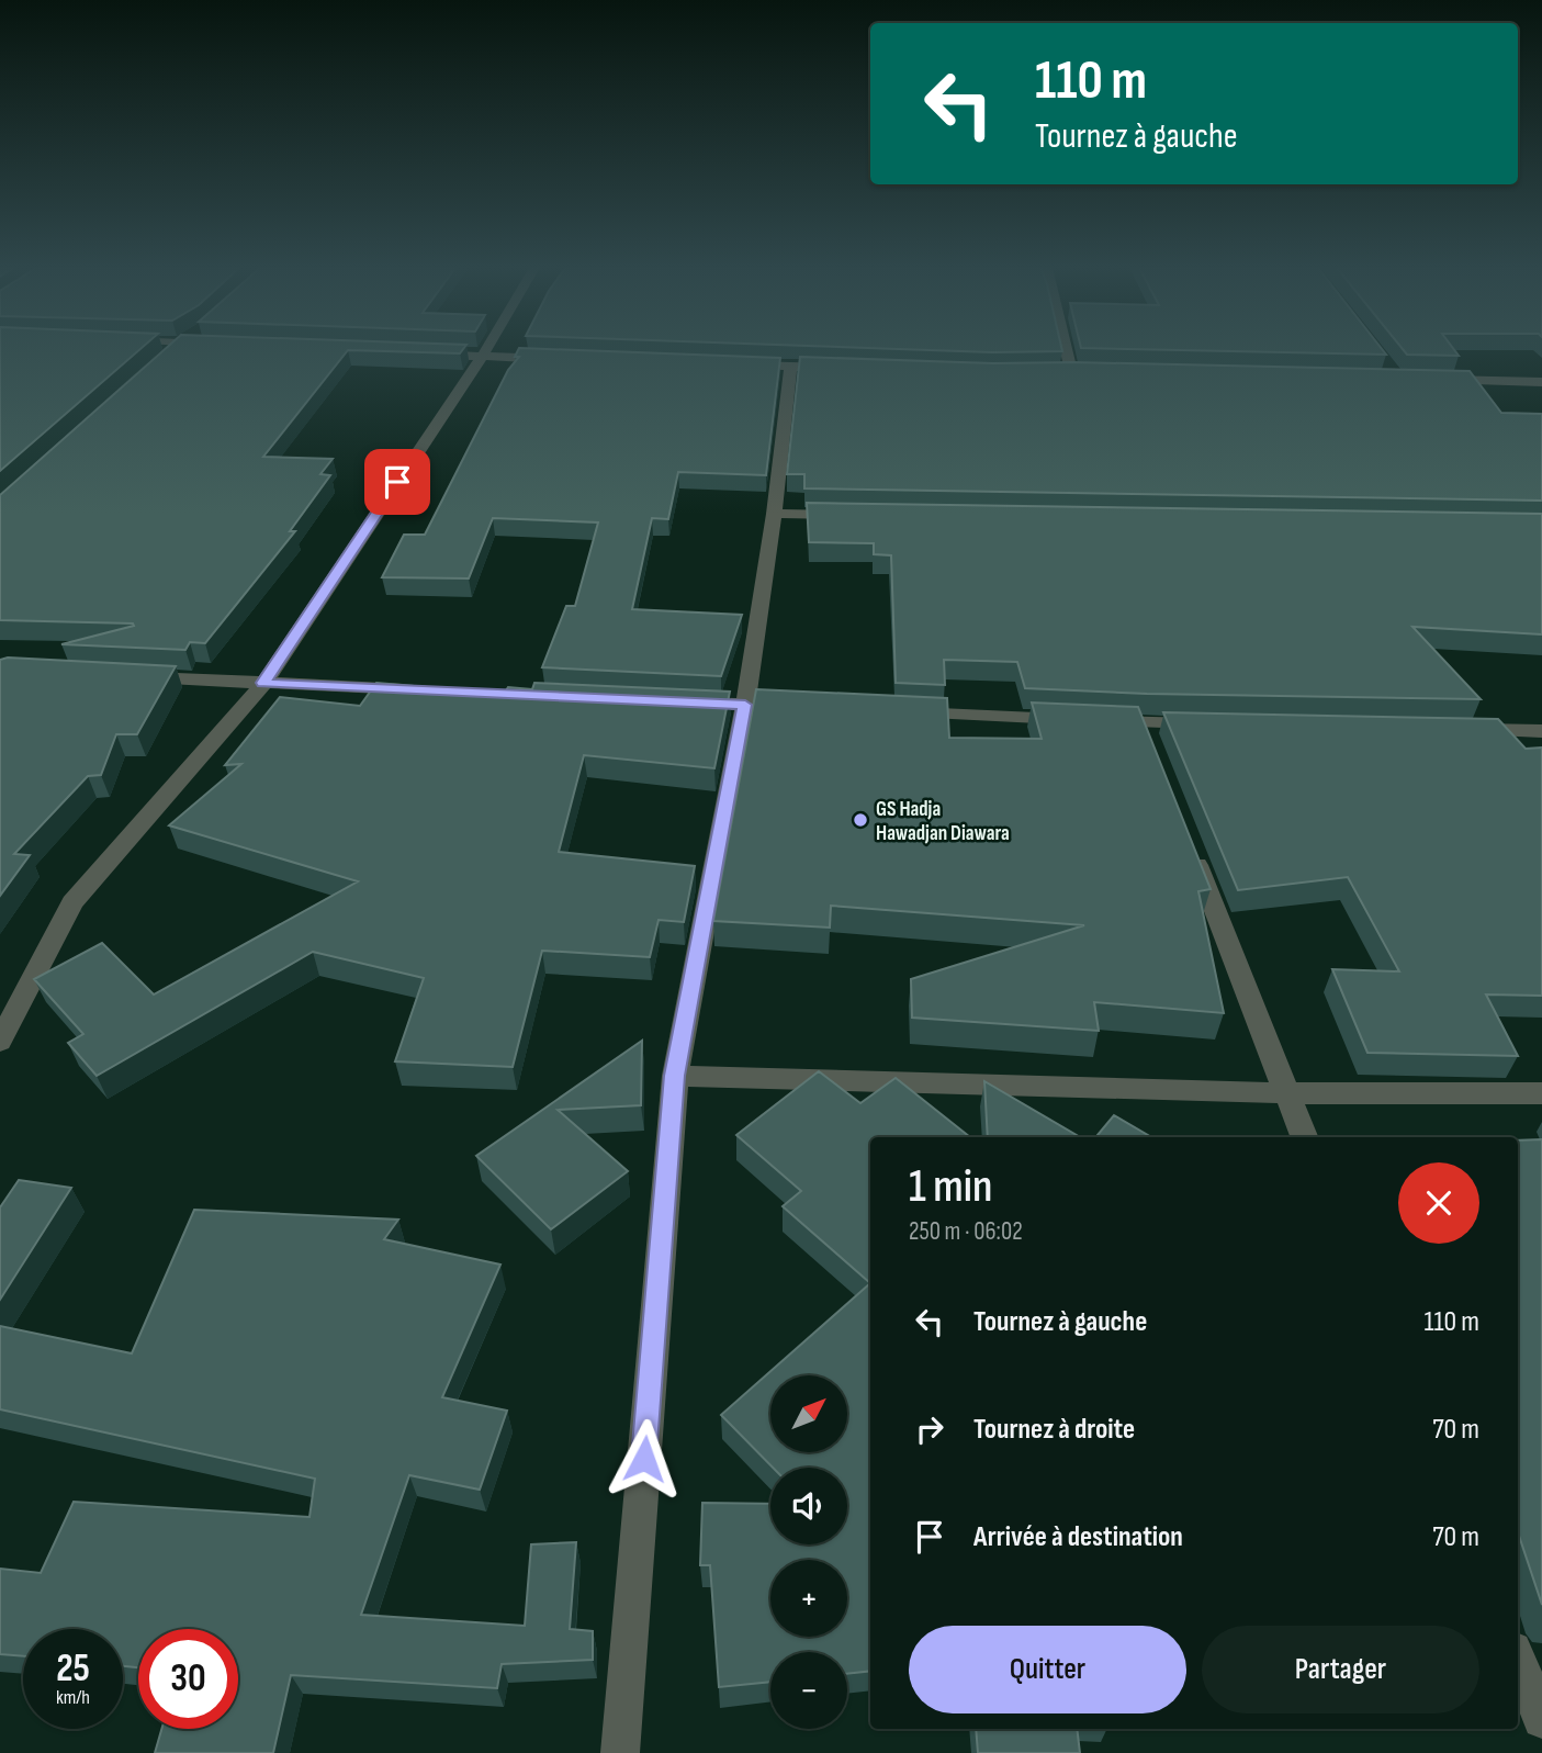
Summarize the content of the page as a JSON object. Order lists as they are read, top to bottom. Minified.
{"places":["GS Hadja Hawadjan Diawara"],"north":"top right","page":{"turn":["110 m","Tournez à gauche"],"heading":["1 min","250 m · 06:02"],"list":[{"name":"Tournez à gauche","value":"110 m"},{"name":"Tournez à droite","value":"70 m"},{"name":"Arrivée à destination","value":"70 m"}],"map_buttons":["+","−"],"buttons":["Quitter","Partager"],"speed":"25 km/h","limit":"30"}}
